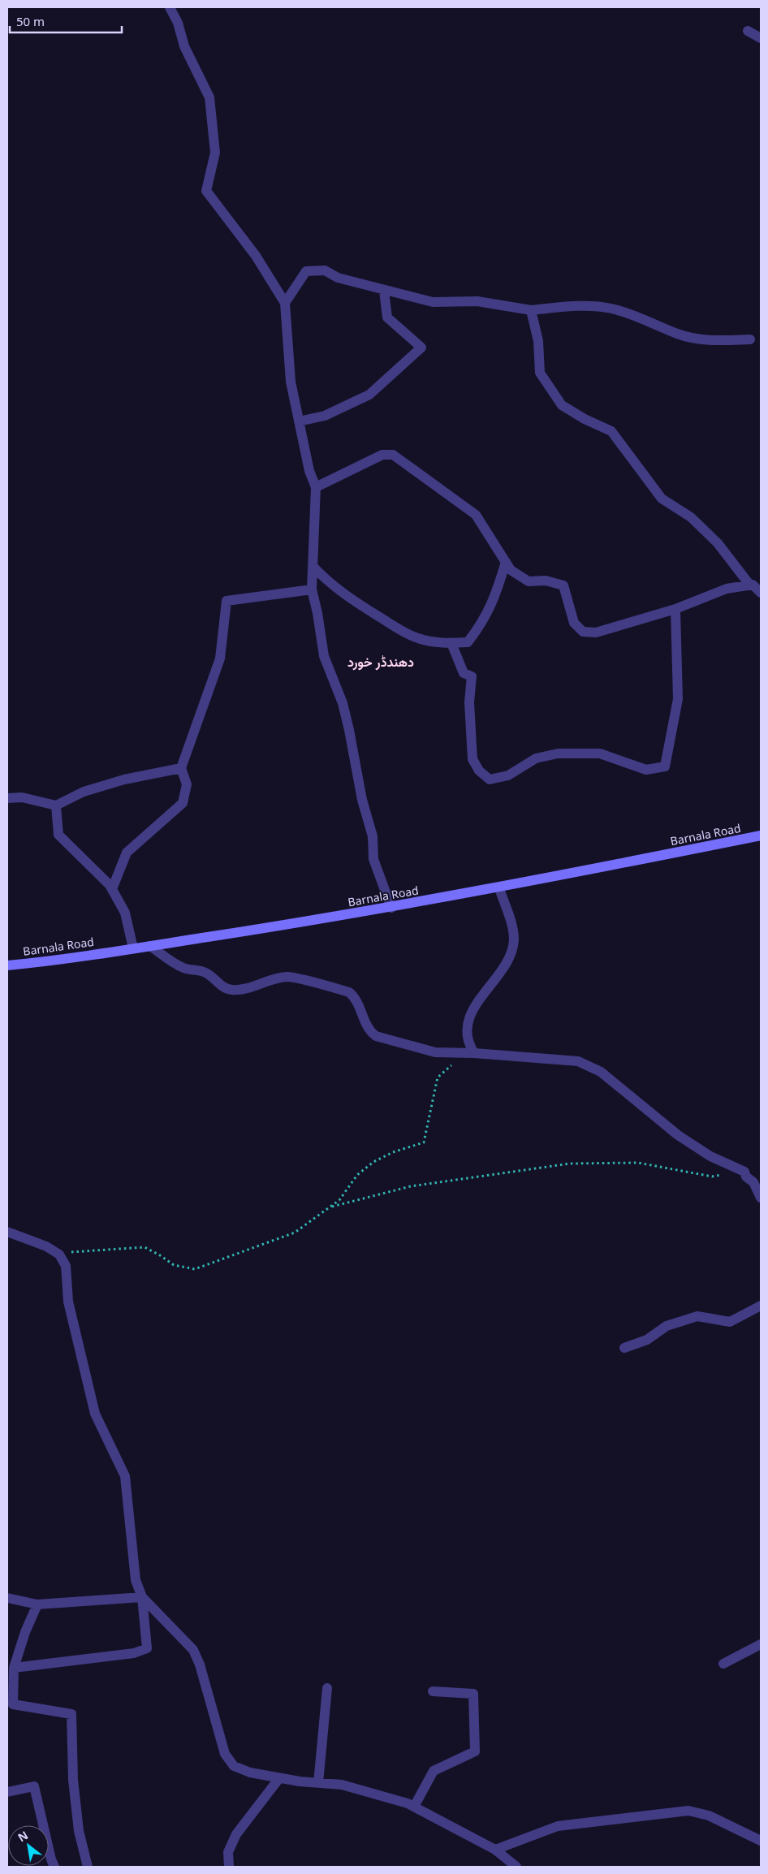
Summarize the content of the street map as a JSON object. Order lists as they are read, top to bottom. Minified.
{"streets":{"main road":["Barnala Road"]},"districts":["دھندڈر خورد"],"scale_bar":"50 m","north":"top left"}
